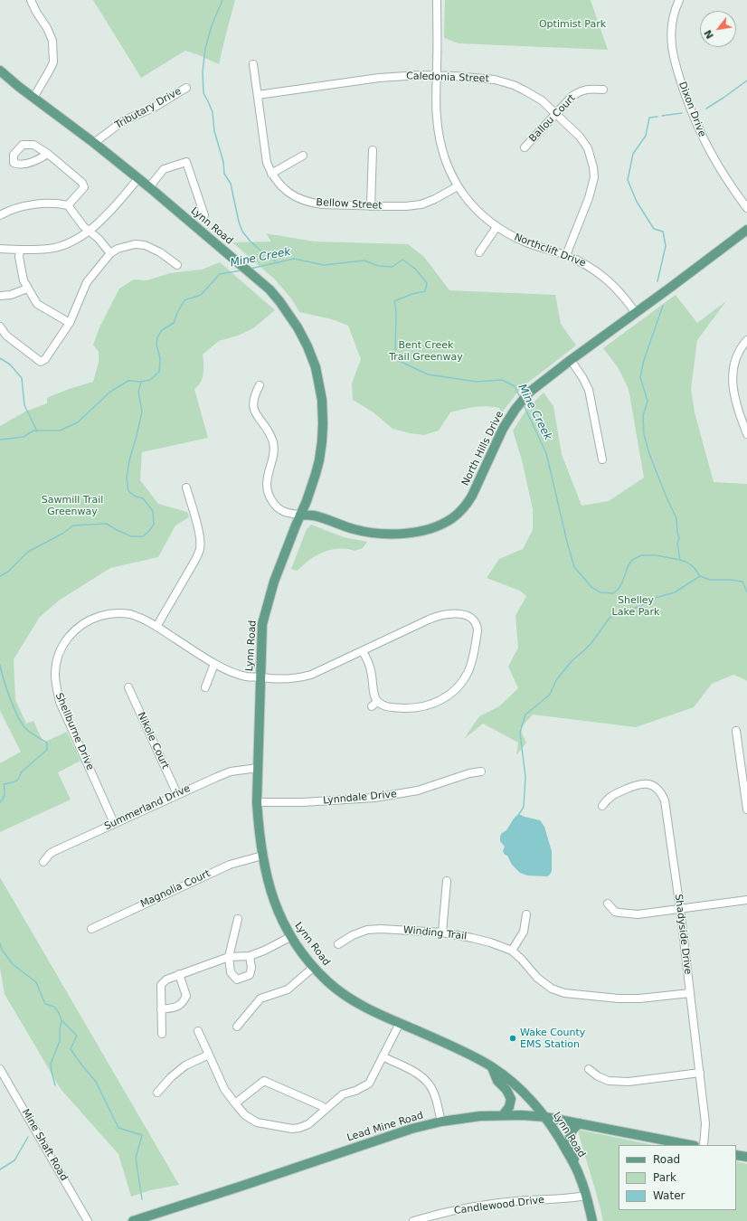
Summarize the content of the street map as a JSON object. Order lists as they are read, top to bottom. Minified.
{"streets":{"main road":["Lynn Road","North Hills Drive","Lead Mine Road"],"street":["Caledonia Street","Tributary Drive","Dixon Drive","Ballou Court","Bellow Street","Northclift Drive","Shellburne Drive","Nikole Court","Lynndale Drive","Summerland Drive","Magnolia Court","Winding Trail","Shadyside Drive","Mine Shaft Road","Candlewood Drive"]},"crossings":[["Caledonia Street","Ballou Court"],["Caledonia Street","Bellow Street"],["Caledonia Street","Northclift Drive"],["Tributary Drive","Lynn Road"],["Bellow Street","Northclift Drive"],["Lynn Road","North Hills Drive"],["Lynn Road","Shellburne Drive"],["Lynn Road","Lynndale Drive"],["Lynn Road","Summerland Drive"],["Lynn Road","Magnolia Court"],["Lynn Road","Lead Mine Road"],["Lynn Road","Candlewood Drive"],["Northclift Drive","North Hills Drive"],["Shellburne Drive","Summerland Drive"],["Nikole Court","Summerland Drive"],["Winding Trail","Shadyside Drive"]],"water":["Mine Creek"],"parks":["Optimist Park","Bent Creek Trail Greenway","Sawmill Trail Greenway","Shelley Lake Park"],"places":["Wake County EMS Station"],"legend":["Road","Park","Water"],"north":"bottom left"}
